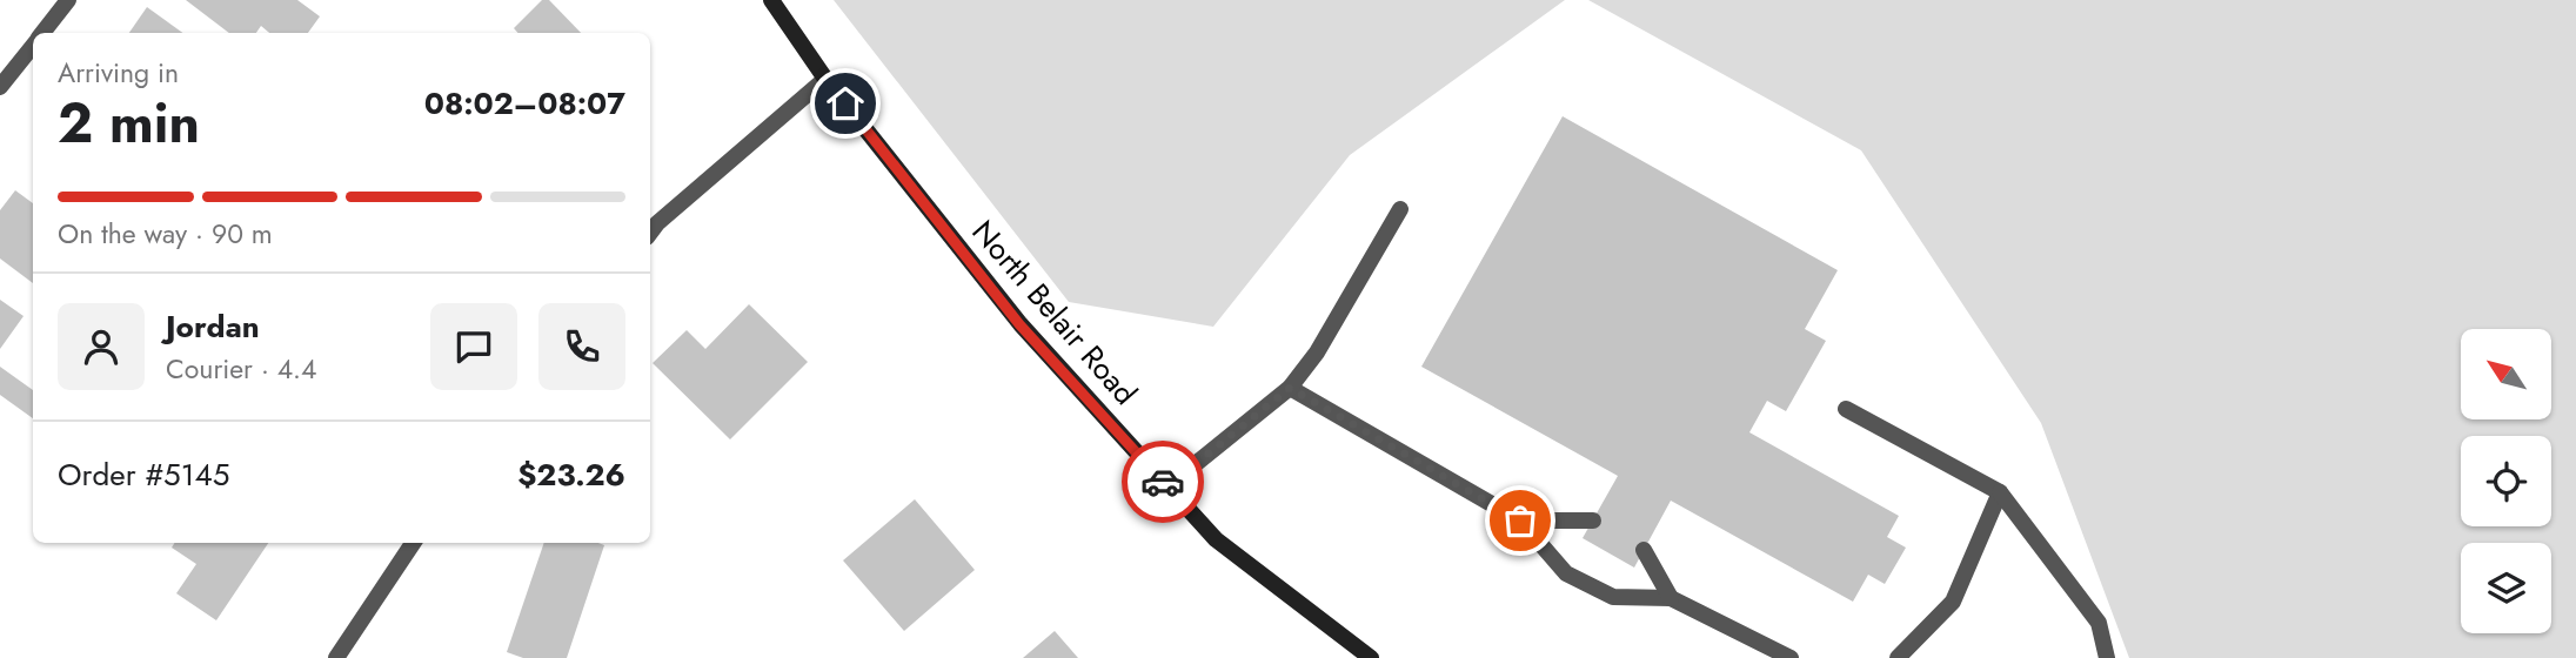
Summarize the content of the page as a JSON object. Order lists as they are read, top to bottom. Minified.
{"streets":{"street":["North Belair Road"]},"north":"top left","page":{"heading":["2 min","Arriving in","08:02–08:07"],"panel":["Jordan","Courier · 4.4","Order #5145","$23.26"],"bar":"On the way · 90 m"}}
